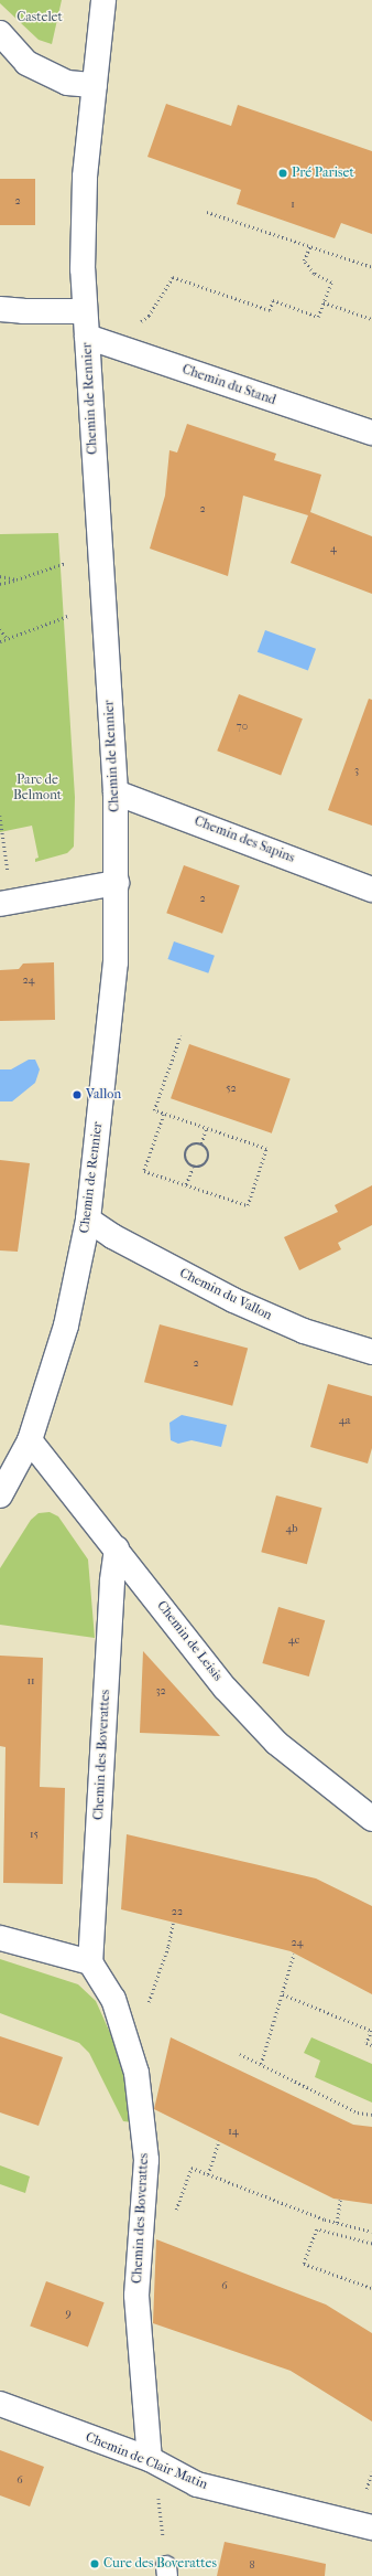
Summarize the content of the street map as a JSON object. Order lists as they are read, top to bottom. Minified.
{"streets":{"street":["Chemin du Stand","Chemin de Rennier","Chemin des Sapins","Chemin du Vallon","Chemin de Leisis","Chemin des Boverattes","Chemin de Clair Matin"]},"crossings":[["Chemin du Stand","Chemin de Rennier"],["Chemin de Rennier","Chemin des Sapins"],["Chemin de Rennier","Chemin du Vallon"],["Chemin de Rennier","Chemin de Leisis"],["Chemin de Leisis","Chemin des Boverattes"],["Chemin des Boverattes","Chemin de Clair Matin"]],"parks":["Castelet","Parc de Belmont"],"places":["Pré Pariset","Vallon","Cure des Boverattes"],"house_numbers":["2","1","2","4","70","3","2","24","52","2","4a","4b","4c","11","32","15","22","24","14","6","9","6","8"]}
